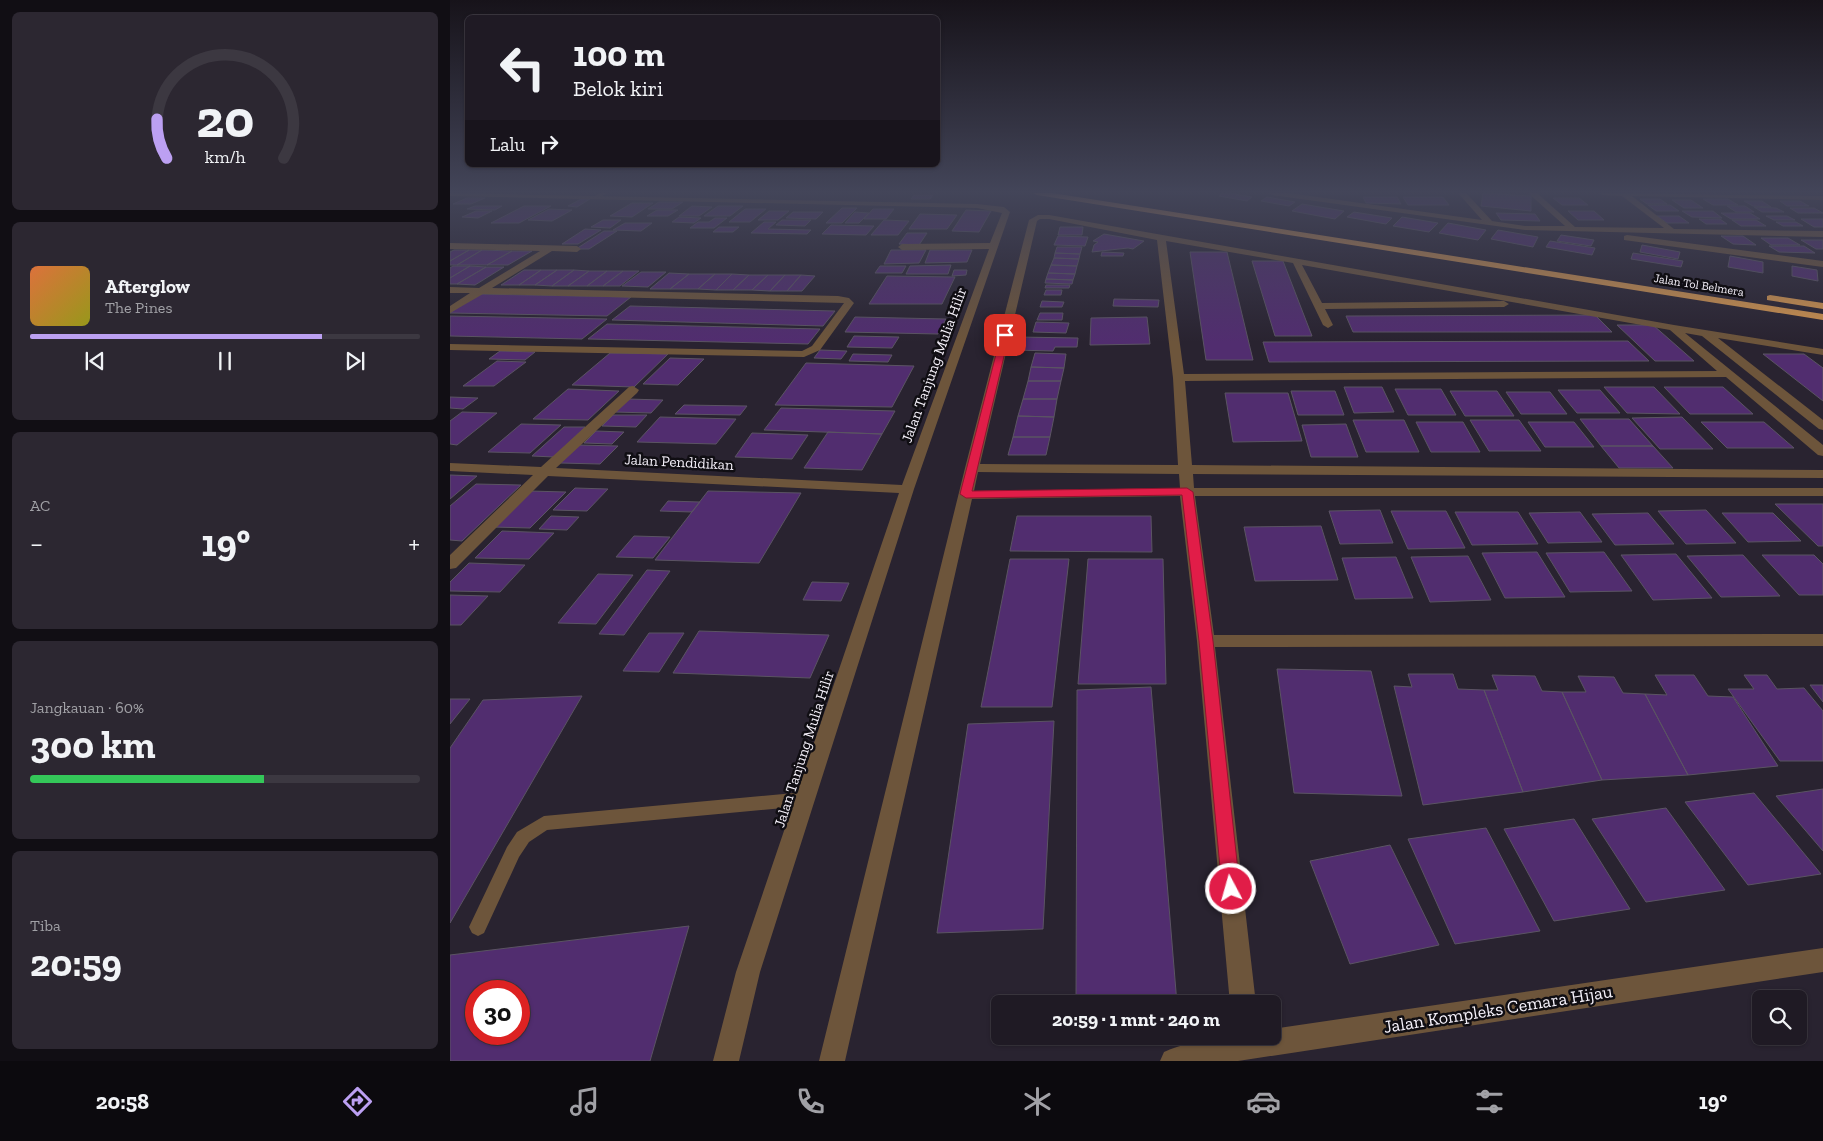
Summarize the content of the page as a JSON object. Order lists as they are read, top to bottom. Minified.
{"streets":{"highway":["Jalan Tol Belmera"],"street":["Jalan Tanjung Mulia Hilir","Jalan Pendidikan","Jalan Kompleks Cemara Hijau"]},"crossings":[["Jalan Tanjung Mulia Hilir","Jalan Pendidikan"]],"page":{"turn":["100 m","Belok kiri"],"then":"Lalu","song":["Afterglow","The Pines"],"tile":["AC",["Jangkauan · 60%","300 km"],["Tiba","20:59"]],"heat":["−","19°","+"],"limit":"30","trip":"20:59 · 1 mnt · 240 m","tabs":["20:58","19°"],"gauge":["20","km/h"]}}
